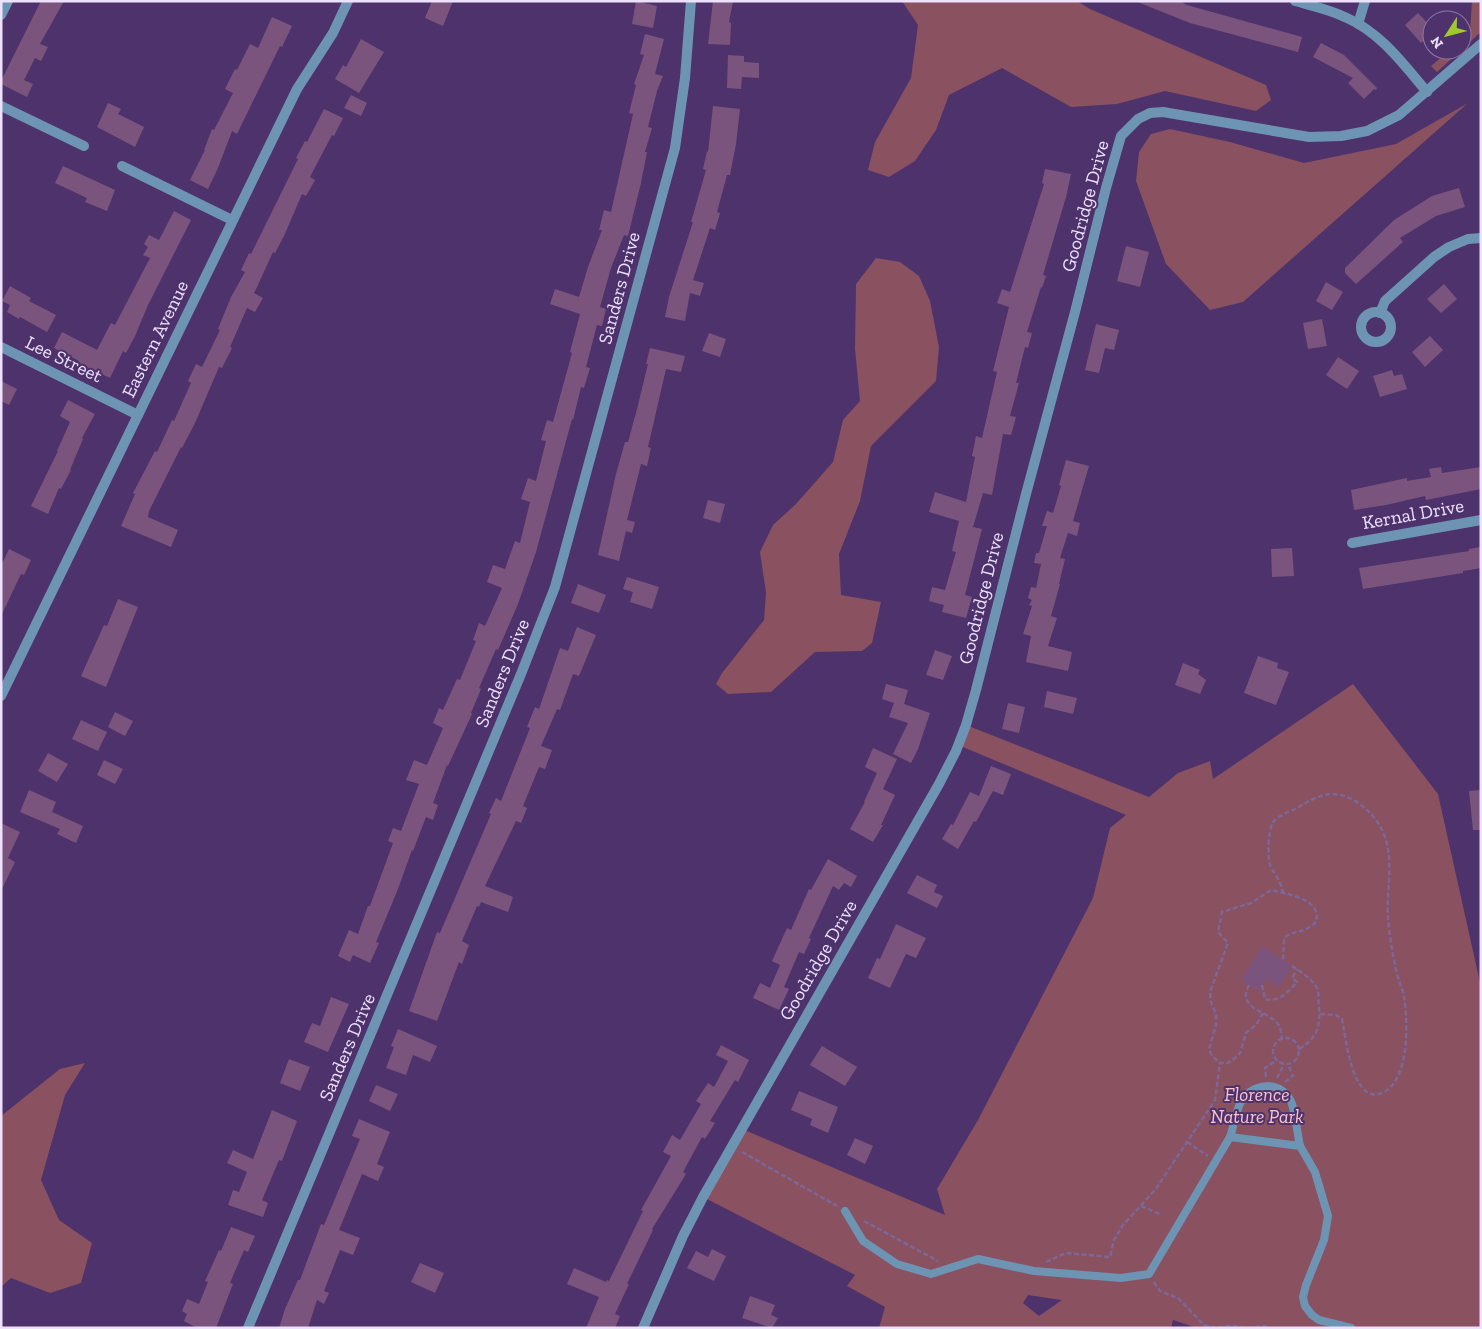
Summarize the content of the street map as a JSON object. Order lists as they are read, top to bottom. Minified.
{"streets":{"street":["Goodridge Drive","Sanders Drive","Eastern Avenue","Lee Street","Kernal Drive"]},"crossings":[["Eastern Avenue","Lee Street"]],"parks":["Florence Nature Park"],"north":"bottom left"}
